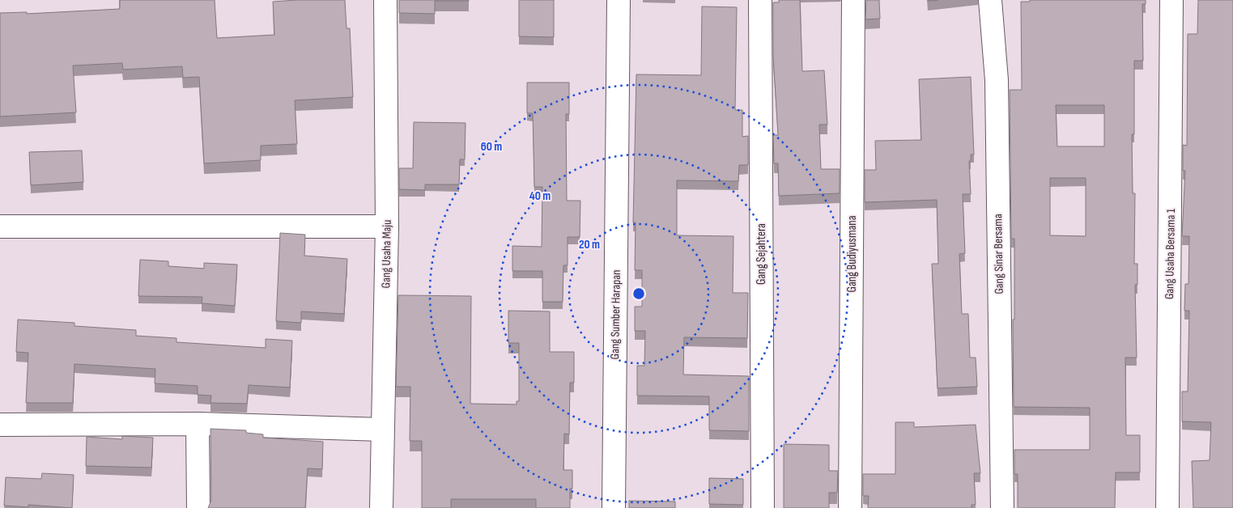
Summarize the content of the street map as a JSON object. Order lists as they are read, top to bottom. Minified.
{"streets":{"street":["Gang Usaha Maju","Gang Sejahtera","Gang Budiyusmana","Gang Sinar Bersama","Gang Usaha Bersama 1","Gang Sumber Harapan"]},"rings":["60 m","40 m","20 m"]}
